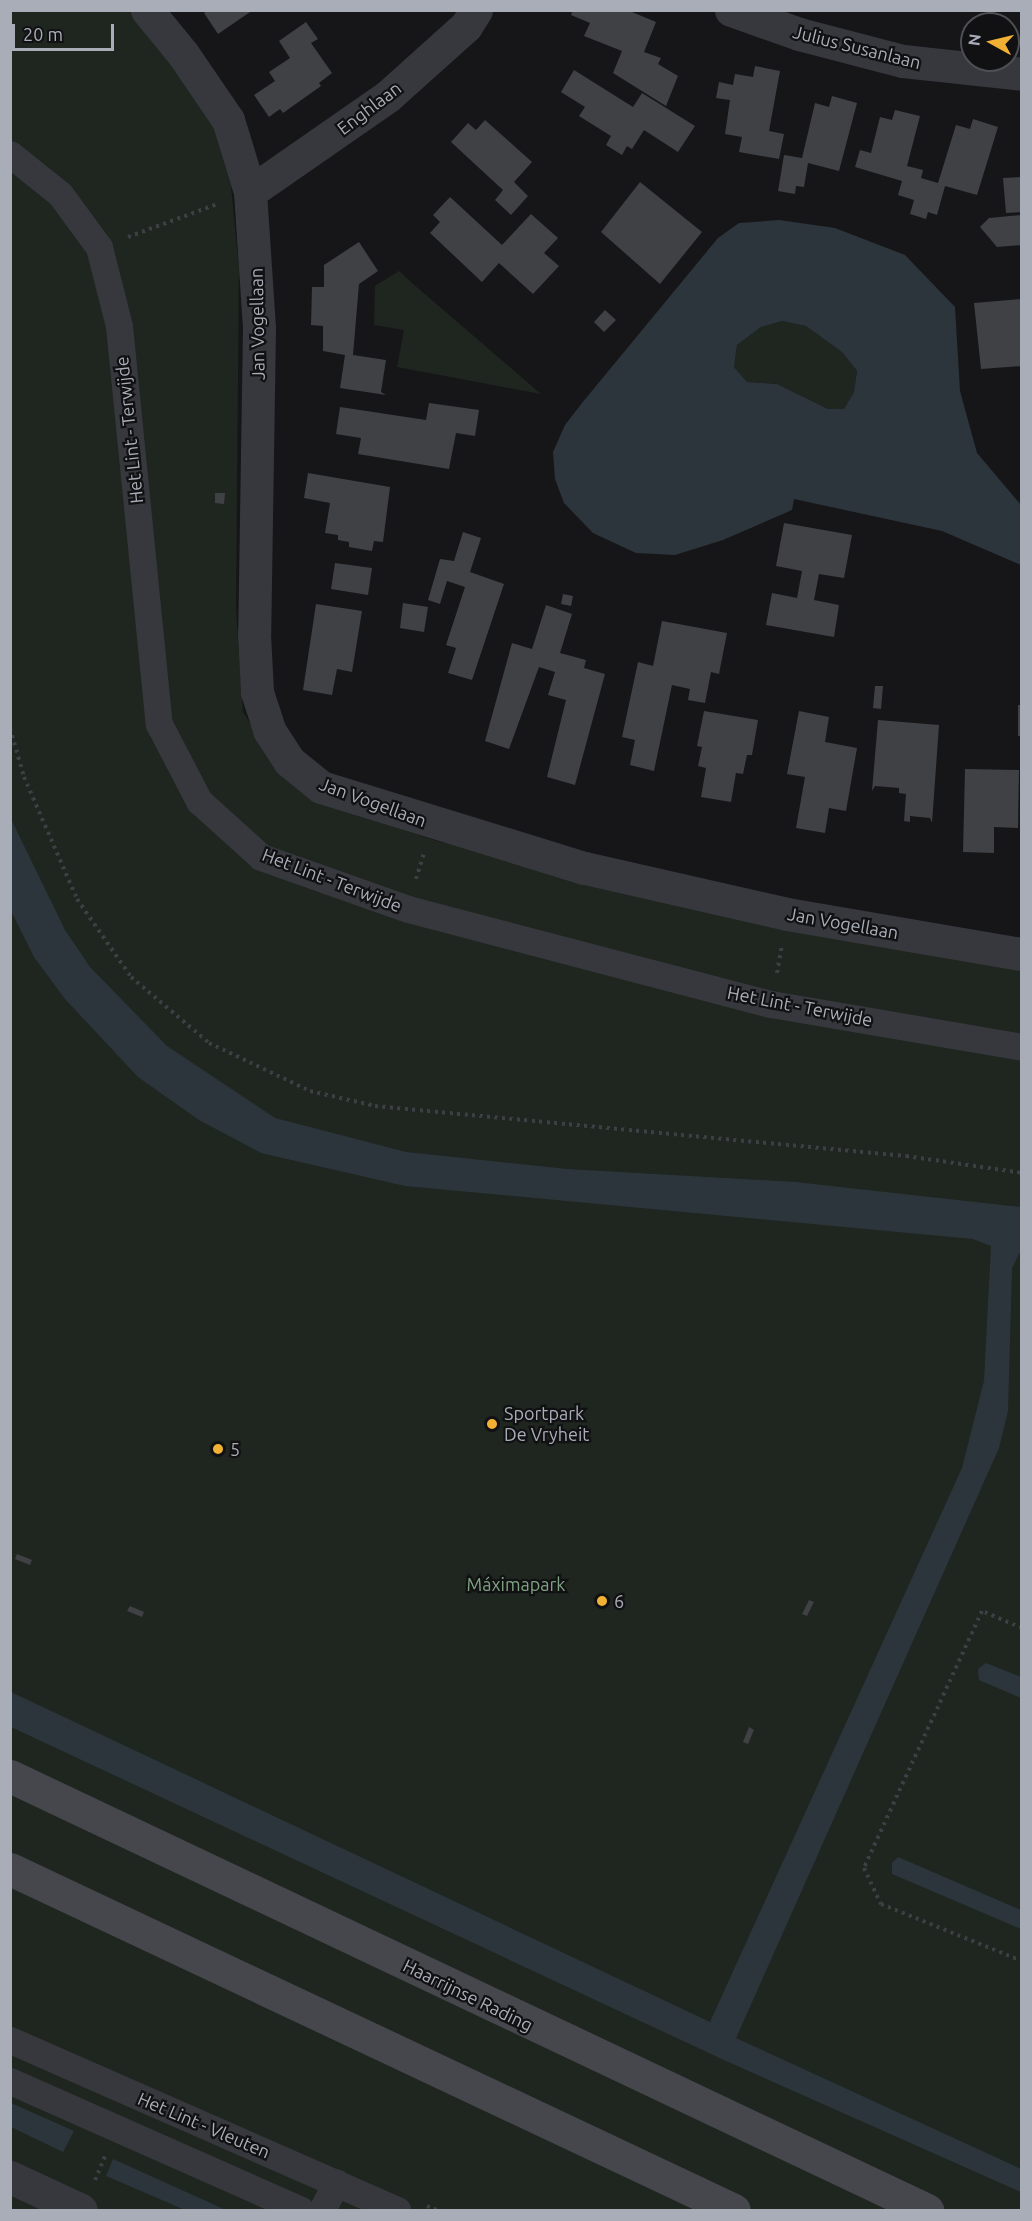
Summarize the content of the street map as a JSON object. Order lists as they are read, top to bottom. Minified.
{"streets":{"main road":["Haarrijnse Rading"],"street":["Julius Susanlaan","Enghlaan","Jan Vogellaan","Het Lint - Terwijde","Het Lint - Vleuten"]},"crossings":[["Enghlaan","Jan Vogellaan"]],"parks":["Máximapark"],"places":["Sportpark De Vryheit","5","6"],"scale_bar":"20 m","north":"left"}
